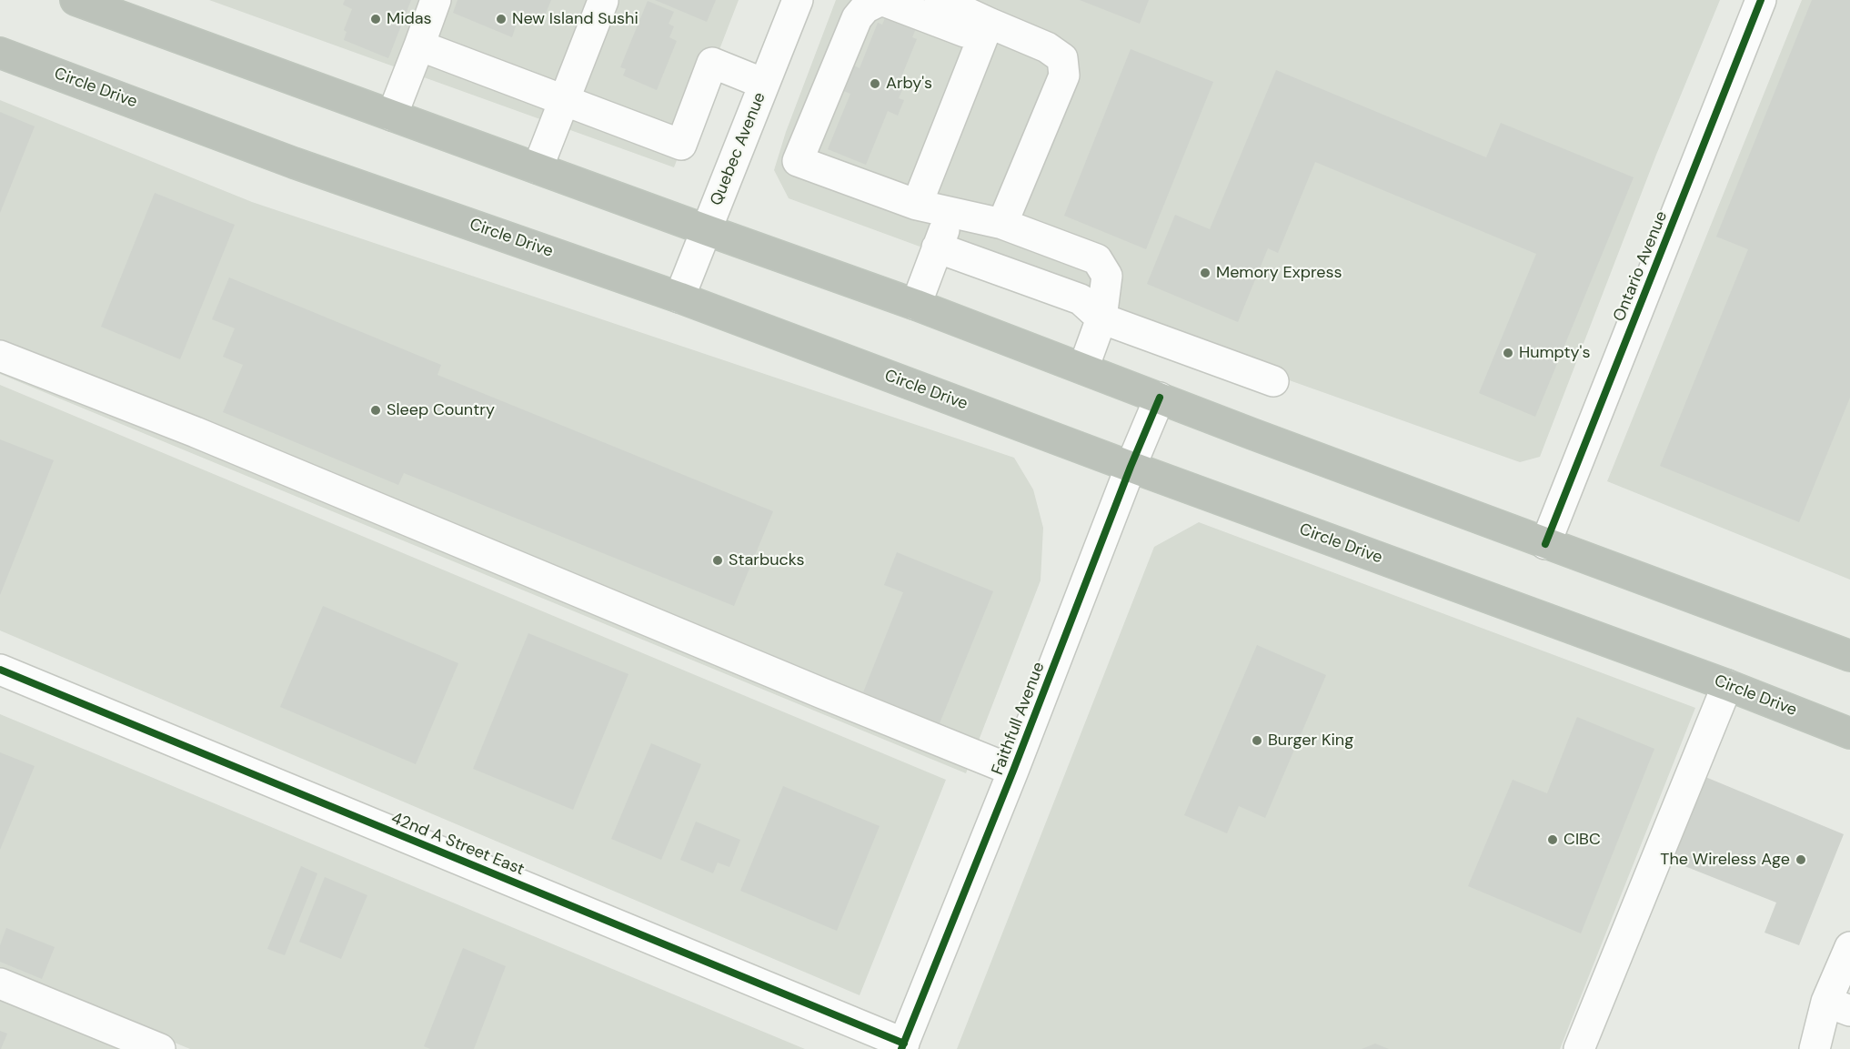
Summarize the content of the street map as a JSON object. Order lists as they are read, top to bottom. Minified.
{"streets":{"highway":["Circle Drive"],"street":["Quebec Avenue","Ontario Avenue","Faithfull Avenue","42nd A Street East"]},"crossings":[["Circle Drive","Quebec Avenue"],["Circle Drive","Faithfull Avenue"],["Faithfull Avenue","42nd A Street East"]],"places":["Midas","New Island Sushi","Arby's","Memory Express","Humpty's","Sleep Country","Starbucks","Burger King","CIBC","The Wireless Age"]}
